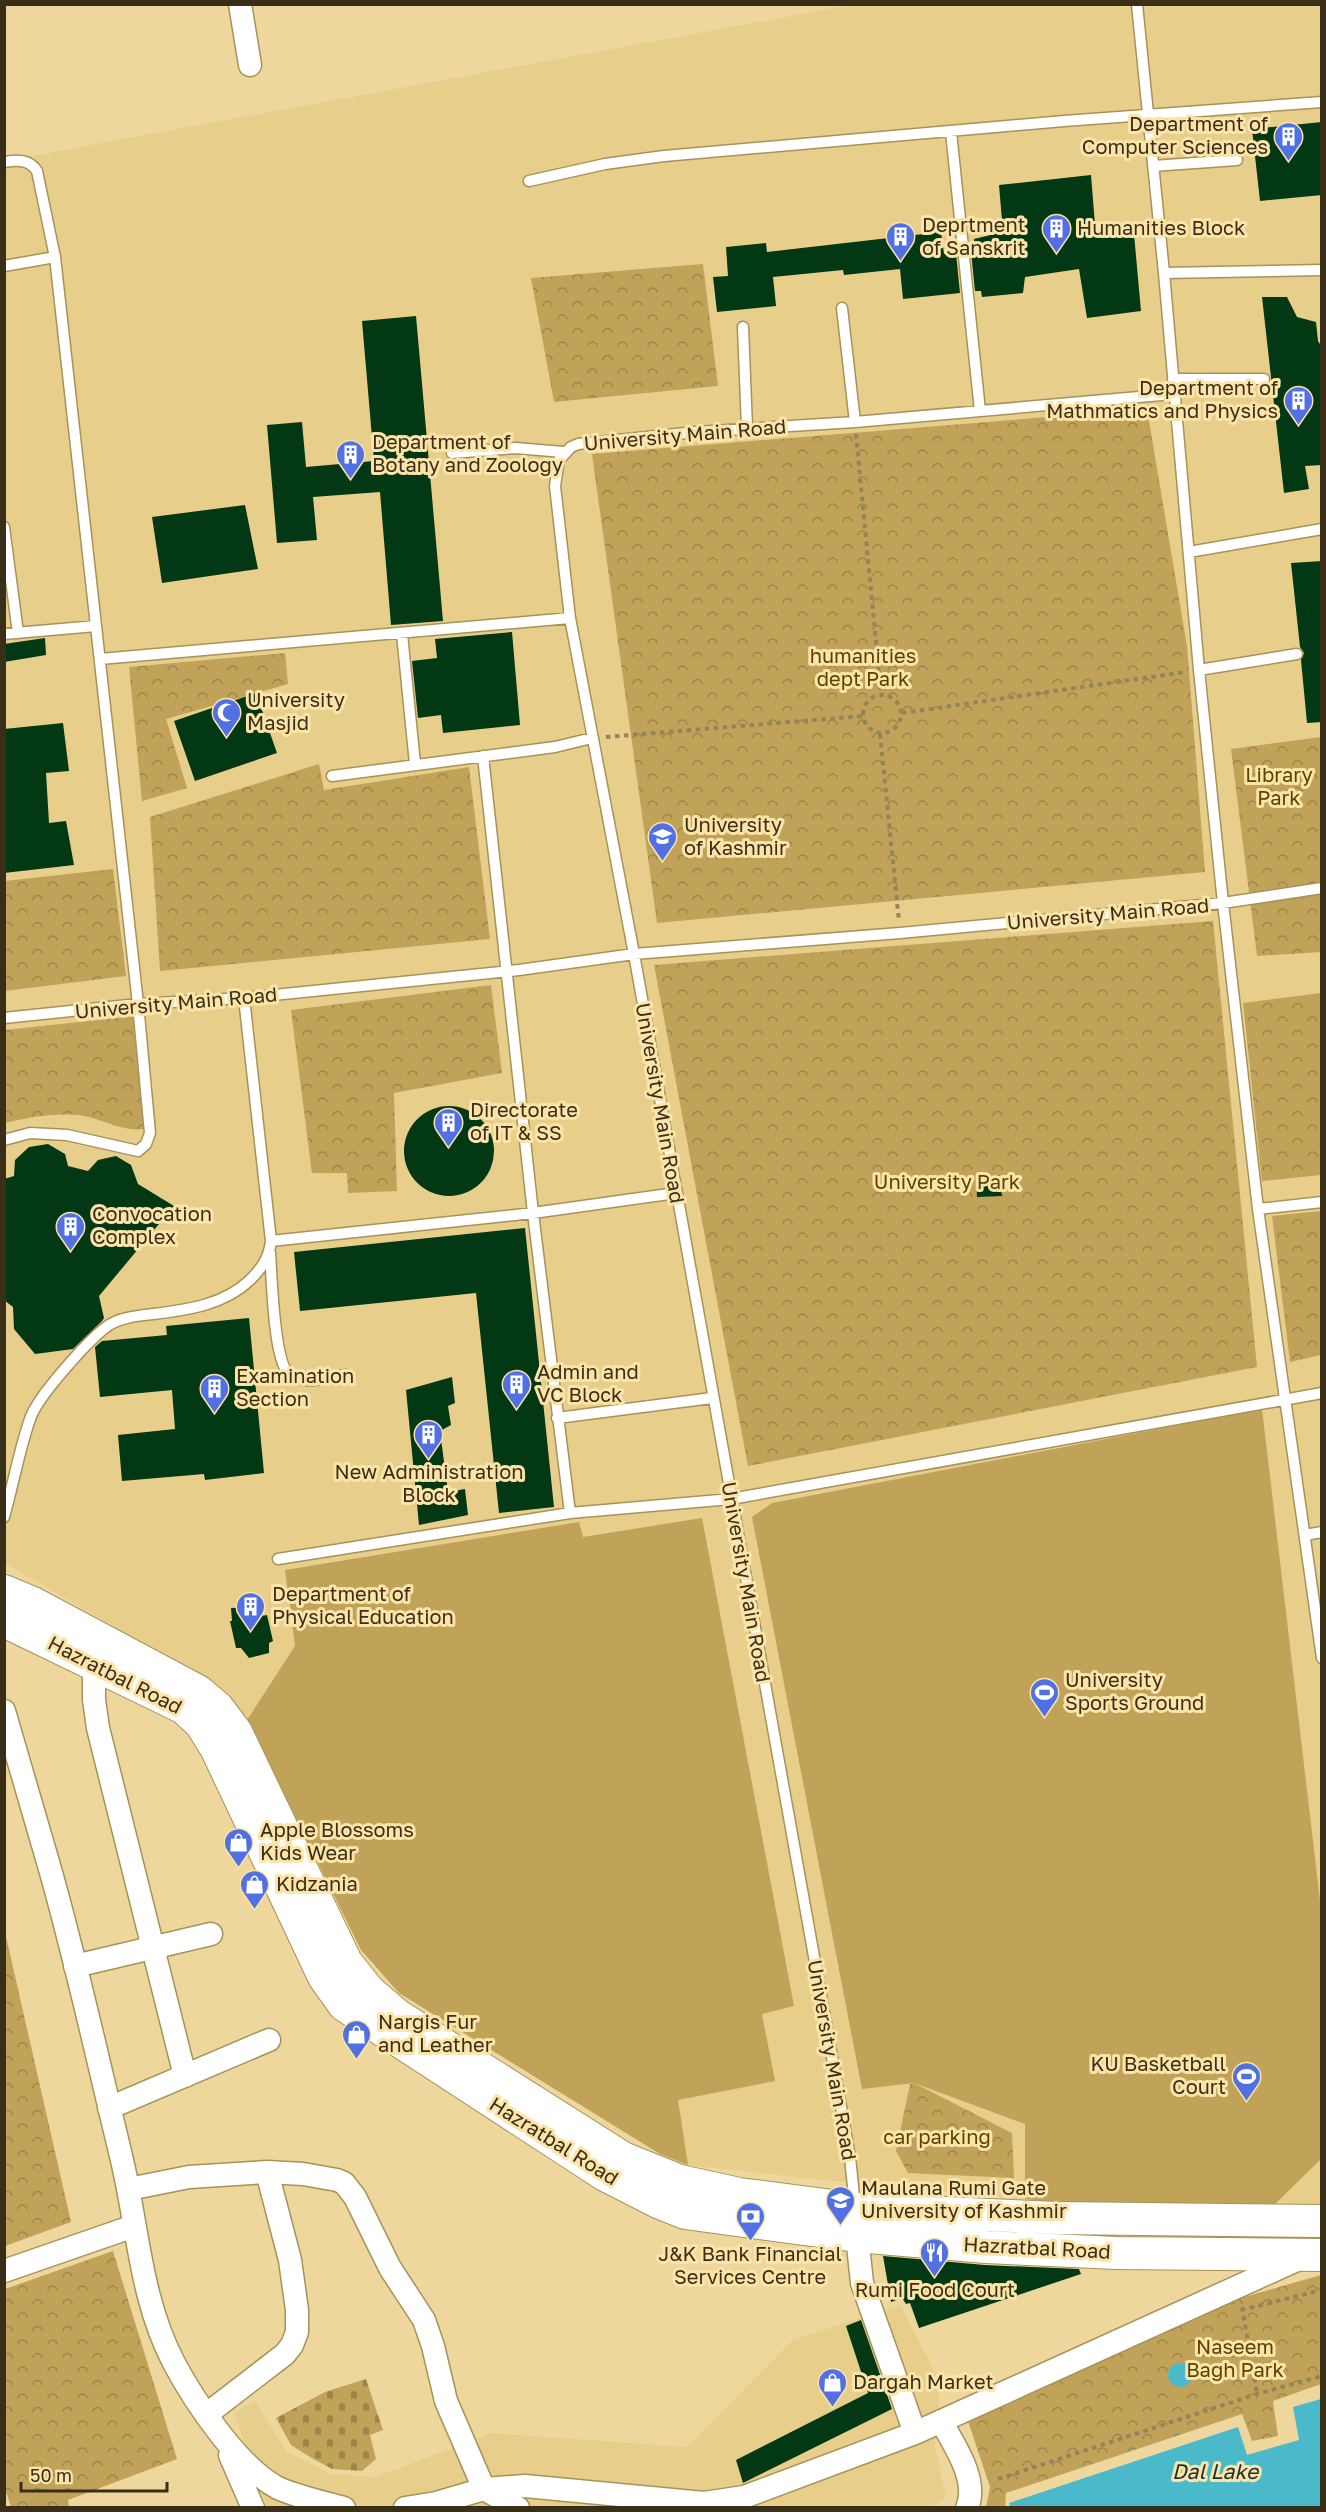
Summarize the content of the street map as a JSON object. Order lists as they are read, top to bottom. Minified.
{"streets":{"main road":["Hazratbal Road"],"lane":["University Main Road"]},"crossings":[["University Main Road","Hazratbal Road"]],"water":["Dal Lake"],"parks":["humanities dept Park","Library Park","University Park","car parking","Naseem Bagh Park"],"places":{"building":["Department of Computer Sciences","Humanities Block","Deprtment of Sanskrit","Department of Mathmatics and Physics","Department of Botany and Zoology","Directorate of IT & SS","Convocation Complex","Admin and VC Block","Examination Section","New Administration Block","Department of Physical Education"],"mosque":["University Masjid"],"school or university":["University of Kashmir","Maulana Rumi Gate University of Kashmir"],"sports":["University Sports Ground","KU Basketball Court"],"shop":["Apple Blossoms Kids Wear","Kidzania","Nargis Fur and Leather","Dargah Market"],"bank":["J&K Bank Financial Services Centre"],"restaurant":["Rumi Food Court"]},"scale_bar":"50 m"}
